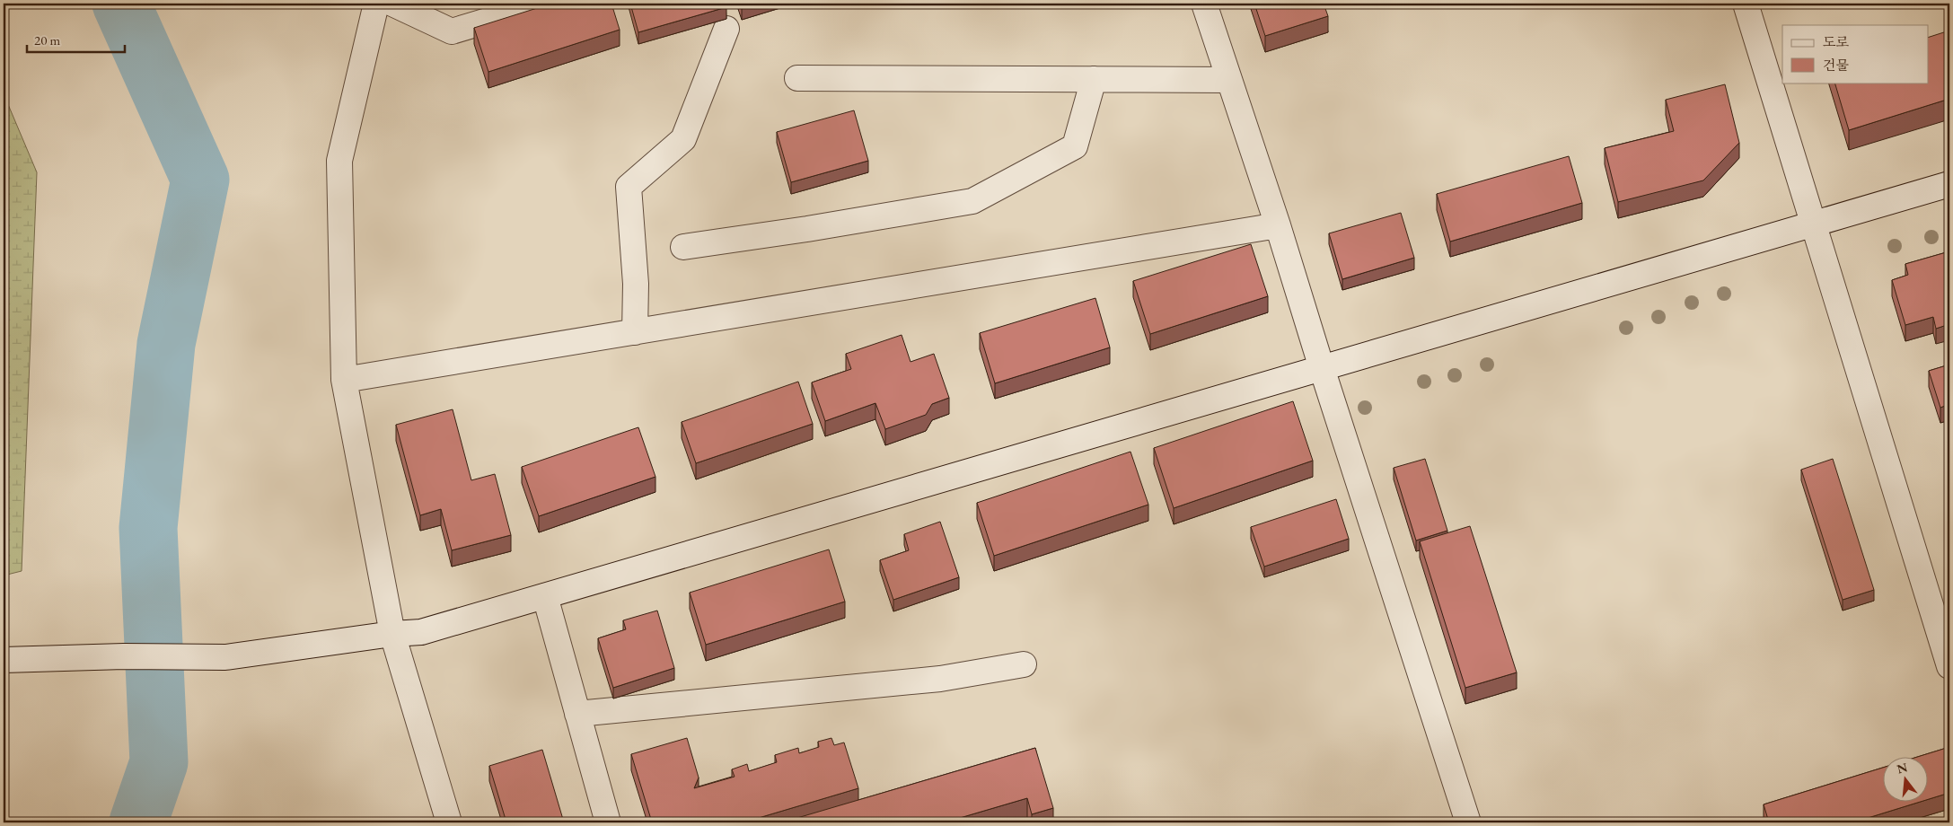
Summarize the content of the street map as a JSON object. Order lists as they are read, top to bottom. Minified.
{"legend":["도로","건물"],"scale_bar":"20 m","north":"top"}
